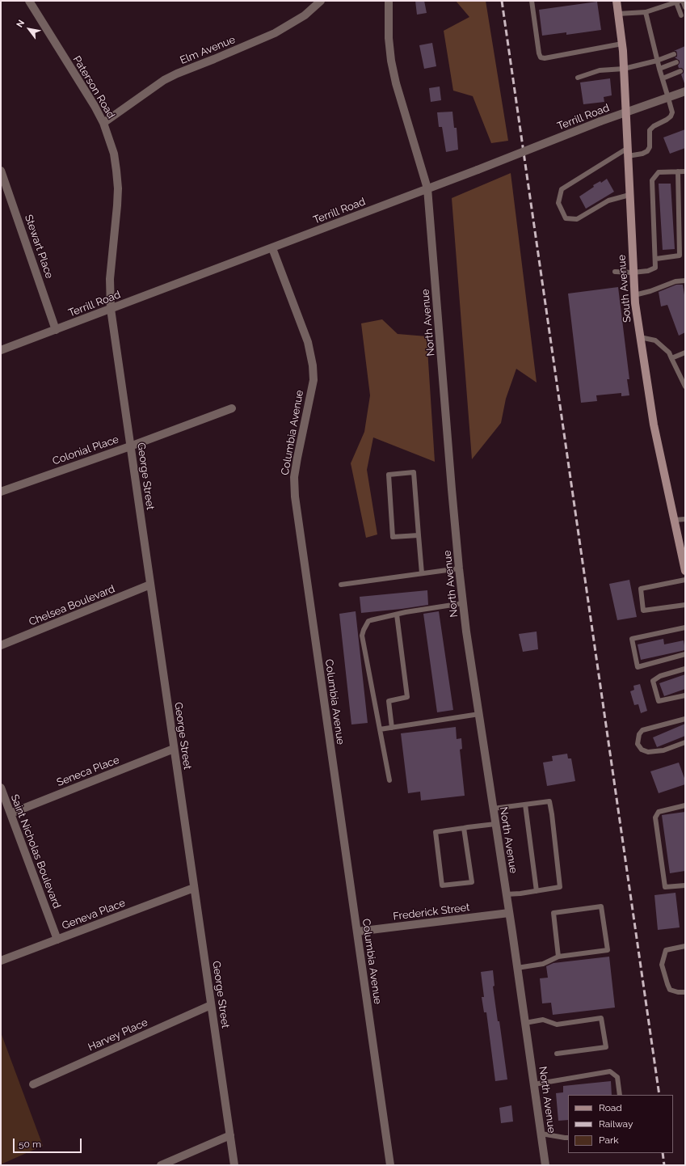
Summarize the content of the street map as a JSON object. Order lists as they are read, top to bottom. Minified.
{"streets":{"main road":["South Avenue"],"street":["Elm Avenue","Paterson Road","Terrill Road","Stewart Place","North Avenue","Columbia Avenue","Colonial Place","George Street","Chelsea Boulevard","Seneca Place","Saint Nicholas Boulevard","Frederick Street","Geneva Place","Harvey Place"]},"crossings":[["Elm Avenue","Paterson Road"],["Paterson Road","Terrill Road"],["Paterson Road","George Street"],["Terrill Road","Stewart Place"],["Terrill Road","South Avenue"],["Terrill Road","North Avenue"],["Terrill Road","Columbia Avenue"],["Terrill Road","George Street"],["North Avenue","Frederick Street"],["Columbia Avenue","Frederick Street"],["Colonial Place","George Street"],["George Street","Chelsea Boulevard"],["George Street","Seneca Place"],["George Street","Geneva Place"],["George Street","Harvey Place"],["Seneca Place","Saint Nicholas Boulevard"],["Saint Nicholas Boulevard","Geneva Place"]],"legend":["Road","Railway","Park"],"scale_bar":"50 m","north":"top left"}
